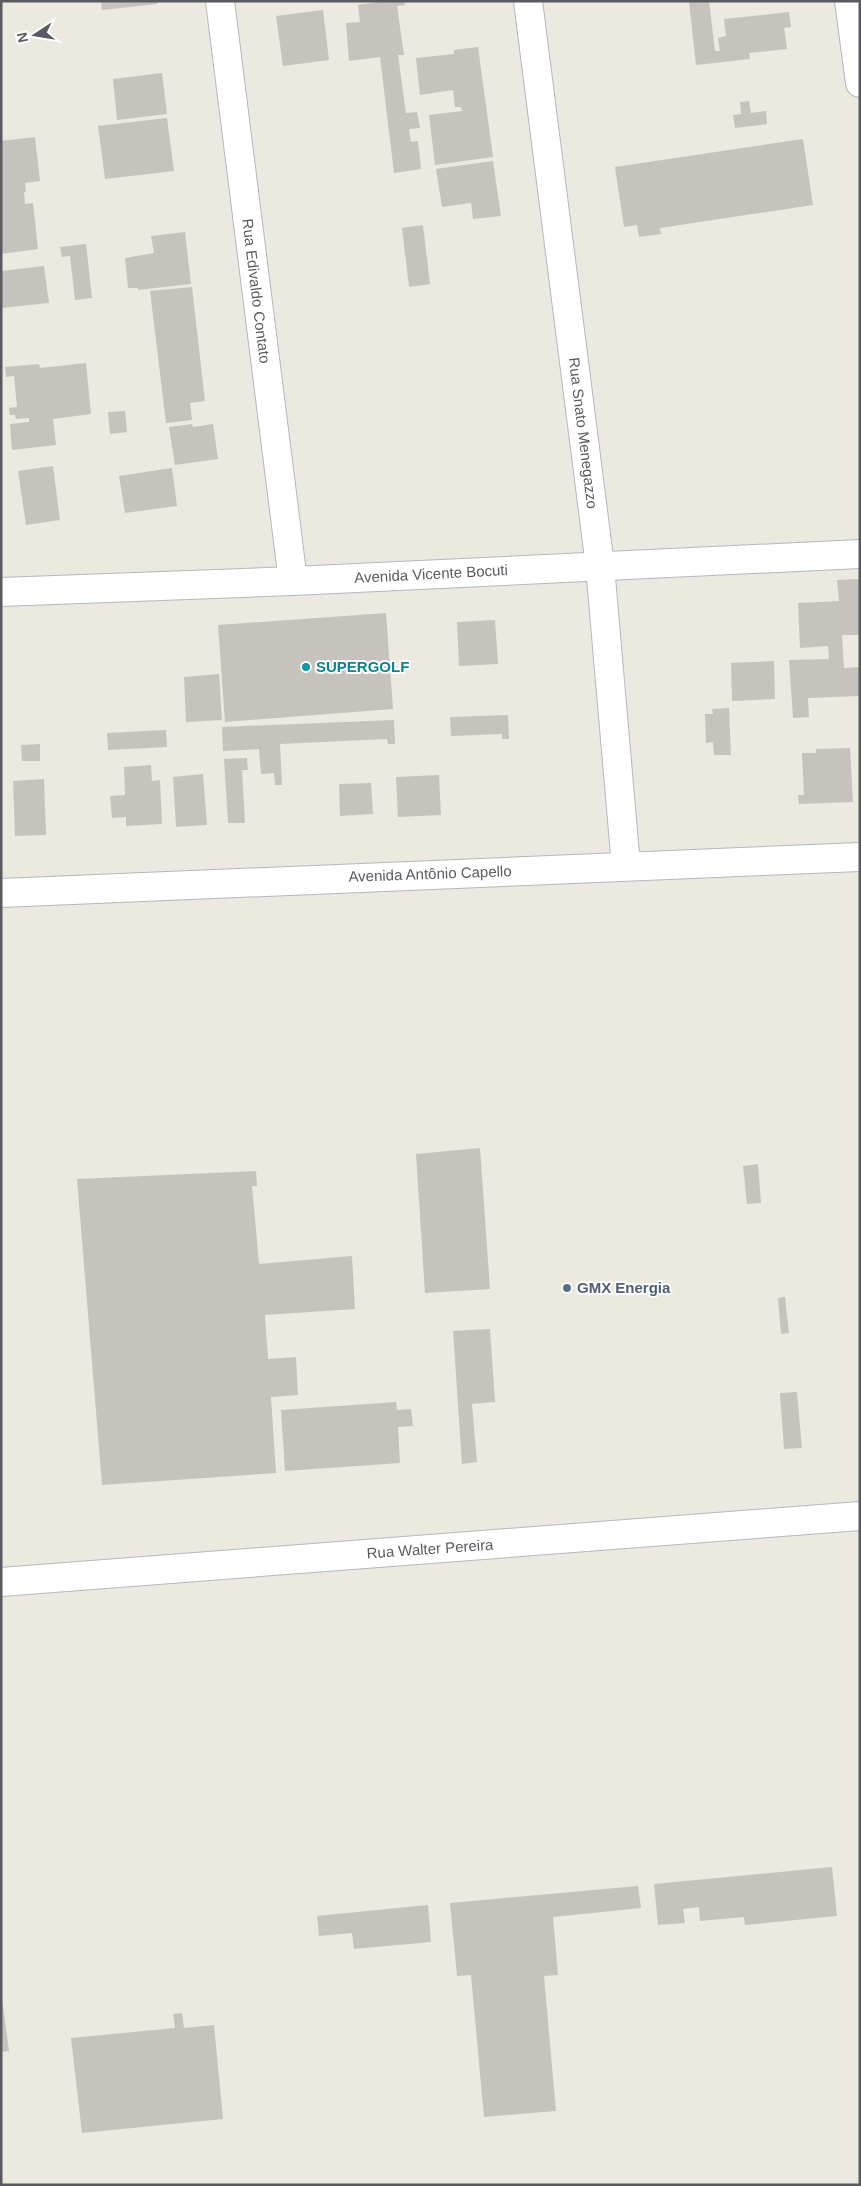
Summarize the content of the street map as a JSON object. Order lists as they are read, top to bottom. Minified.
{"streets":{"street":["Rua Edivaldo Contato","Rua Snato Menegazzo","Avenida Vicente Bocuti","Avenida Antônio Capello","Rua Walter Pereira"]},"crossings":[["Rua Edivaldo Contato","Avenida Vicente Bocuti"],["Rua Snato Menegazzo","Avenida Vicente Bocuti"],["Rua Snato Menegazzo","Avenida Antônio Capello"]],"places":["SUPERGOLF","GMX Energia"],"north":"left"}
